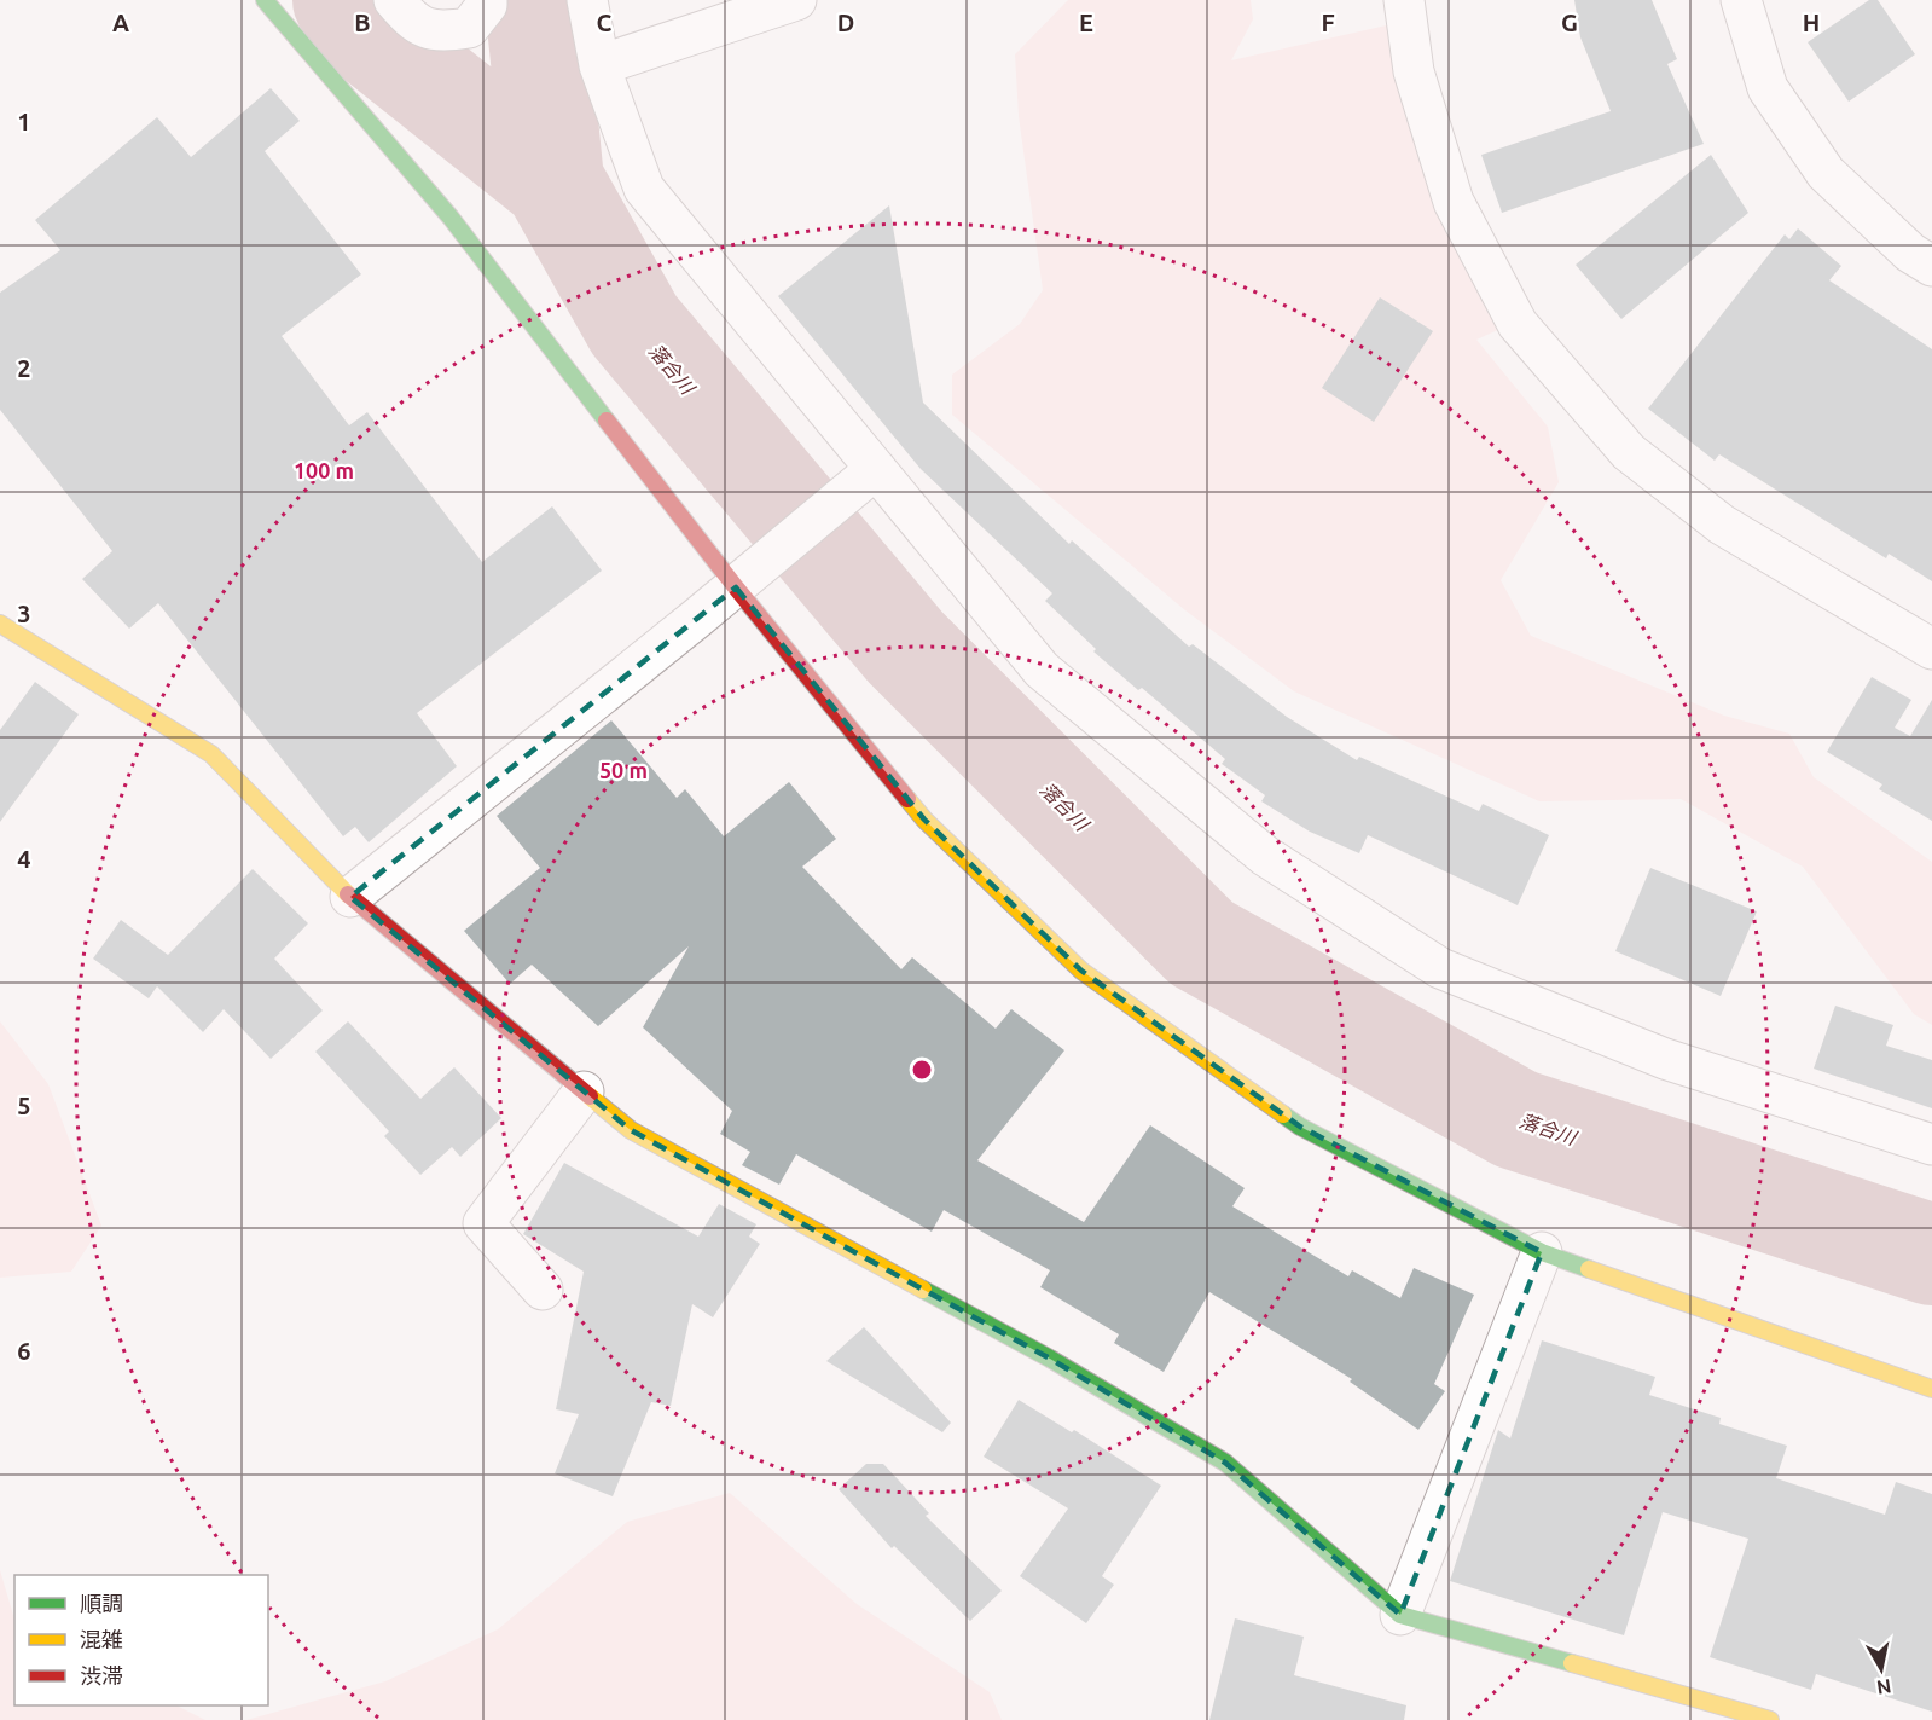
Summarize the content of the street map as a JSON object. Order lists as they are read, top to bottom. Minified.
{"water":["落合川"],"legend":["順調","混雑","渋滞"],"north":"bottom","grid":{"columns":["A","B","C","D","E","F","G","H"],"rows":["1","2","3","4","5","6"]},"rings":["100 m","50 m"]}
